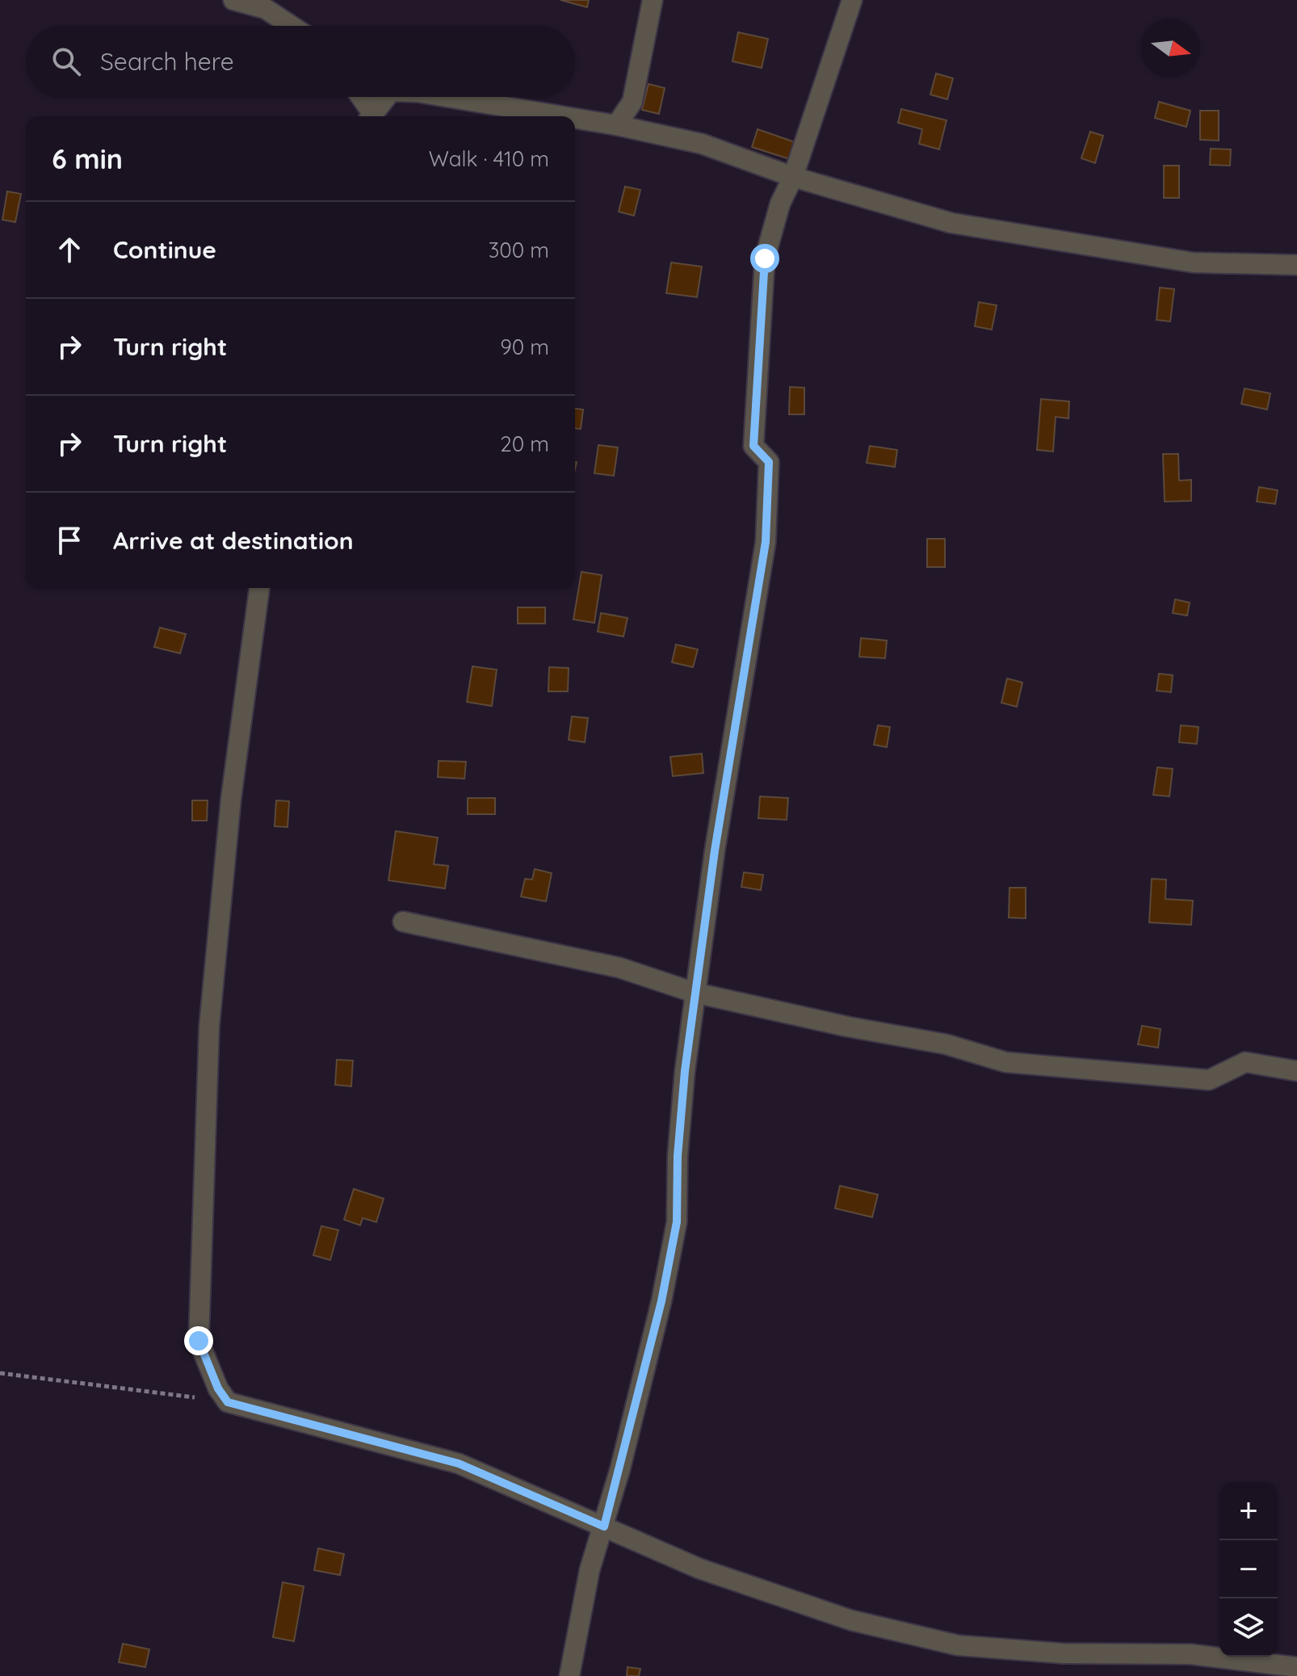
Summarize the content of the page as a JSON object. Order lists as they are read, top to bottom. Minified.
{"north":"right","page":{"search":"Search here","heading":["6 min","Walk · 410 m"],"list":[["Continue","300 m"],["Turn right","90 m"],["Turn right","20 m"],"Arrive at destination"],"map_buttons":["+","−"]}}
